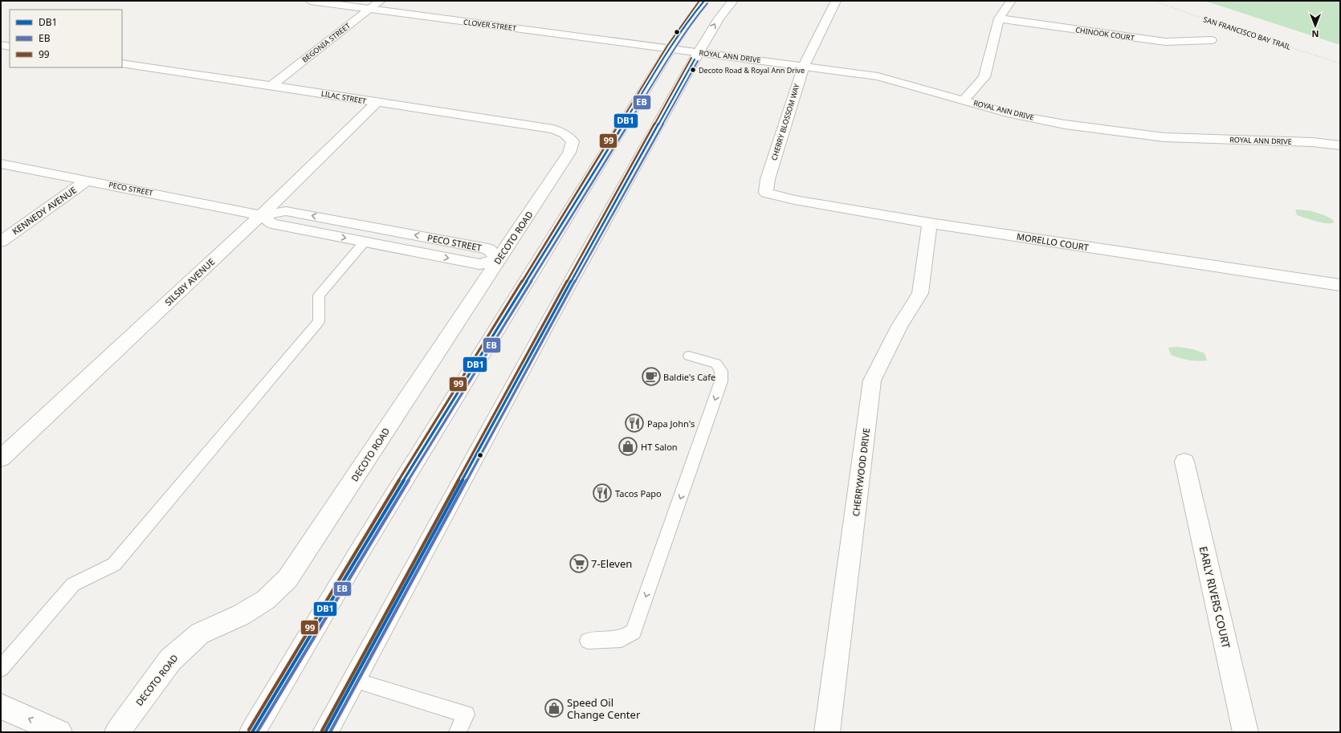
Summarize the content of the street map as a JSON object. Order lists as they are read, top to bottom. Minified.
{"streets":{"street":["CLOVER STREET","CHINOOK COURT","BEGONIA STREET","ROYAL ANN DRIVE","LILAC STREET","CHERRY BLOSSOM WAY","PECO STREET","KENNEDY AVENUE","DECOTO ROAD","MORELLO COURT","SILSBY AVENUE","CHERRYWOOD DRIVE","EARLY RIVERS COURT"],"path":["SAN FRANCISCO BAY TRAIL"]},"crossings":[["CLOVER STREET","BEGONIA STREET"],["CLOVER STREET","ROYAL ANN DRIVE"],["BEGONIA STREET","LILAC STREET"],["ROYAL ANN DRIVE","CHERRY BLOSSOM WAY"],["LILAC STREET","DECOTO ROAD"],["LILAC STREET","SILSBY AVENUE"],["CHERRY BLOSSOM WAY","MORELLO COURT"],["PECO STREET","KENNEDY AVENUE"],["PECO STREET","DECOTO ROAD"],["PECO STREET","SILSBY AVENUE"],["MORELLO COURT","CHERRYWOOD DRIVE"]],"places":{"other":["Decoto Road & Royal Ann Drive"],"cafe":["Baldie's Cafe"],"restaurant":["Papa John's","Tacos Papo"],"shop":["HT Salon","Speed Oil Change Center"],"supermarket":["7-Eleven"]},"lines":["transit line DB1","transit line 99","transit line EB"],"legend":["DB1","EB","99"],"north":"bottom"}
